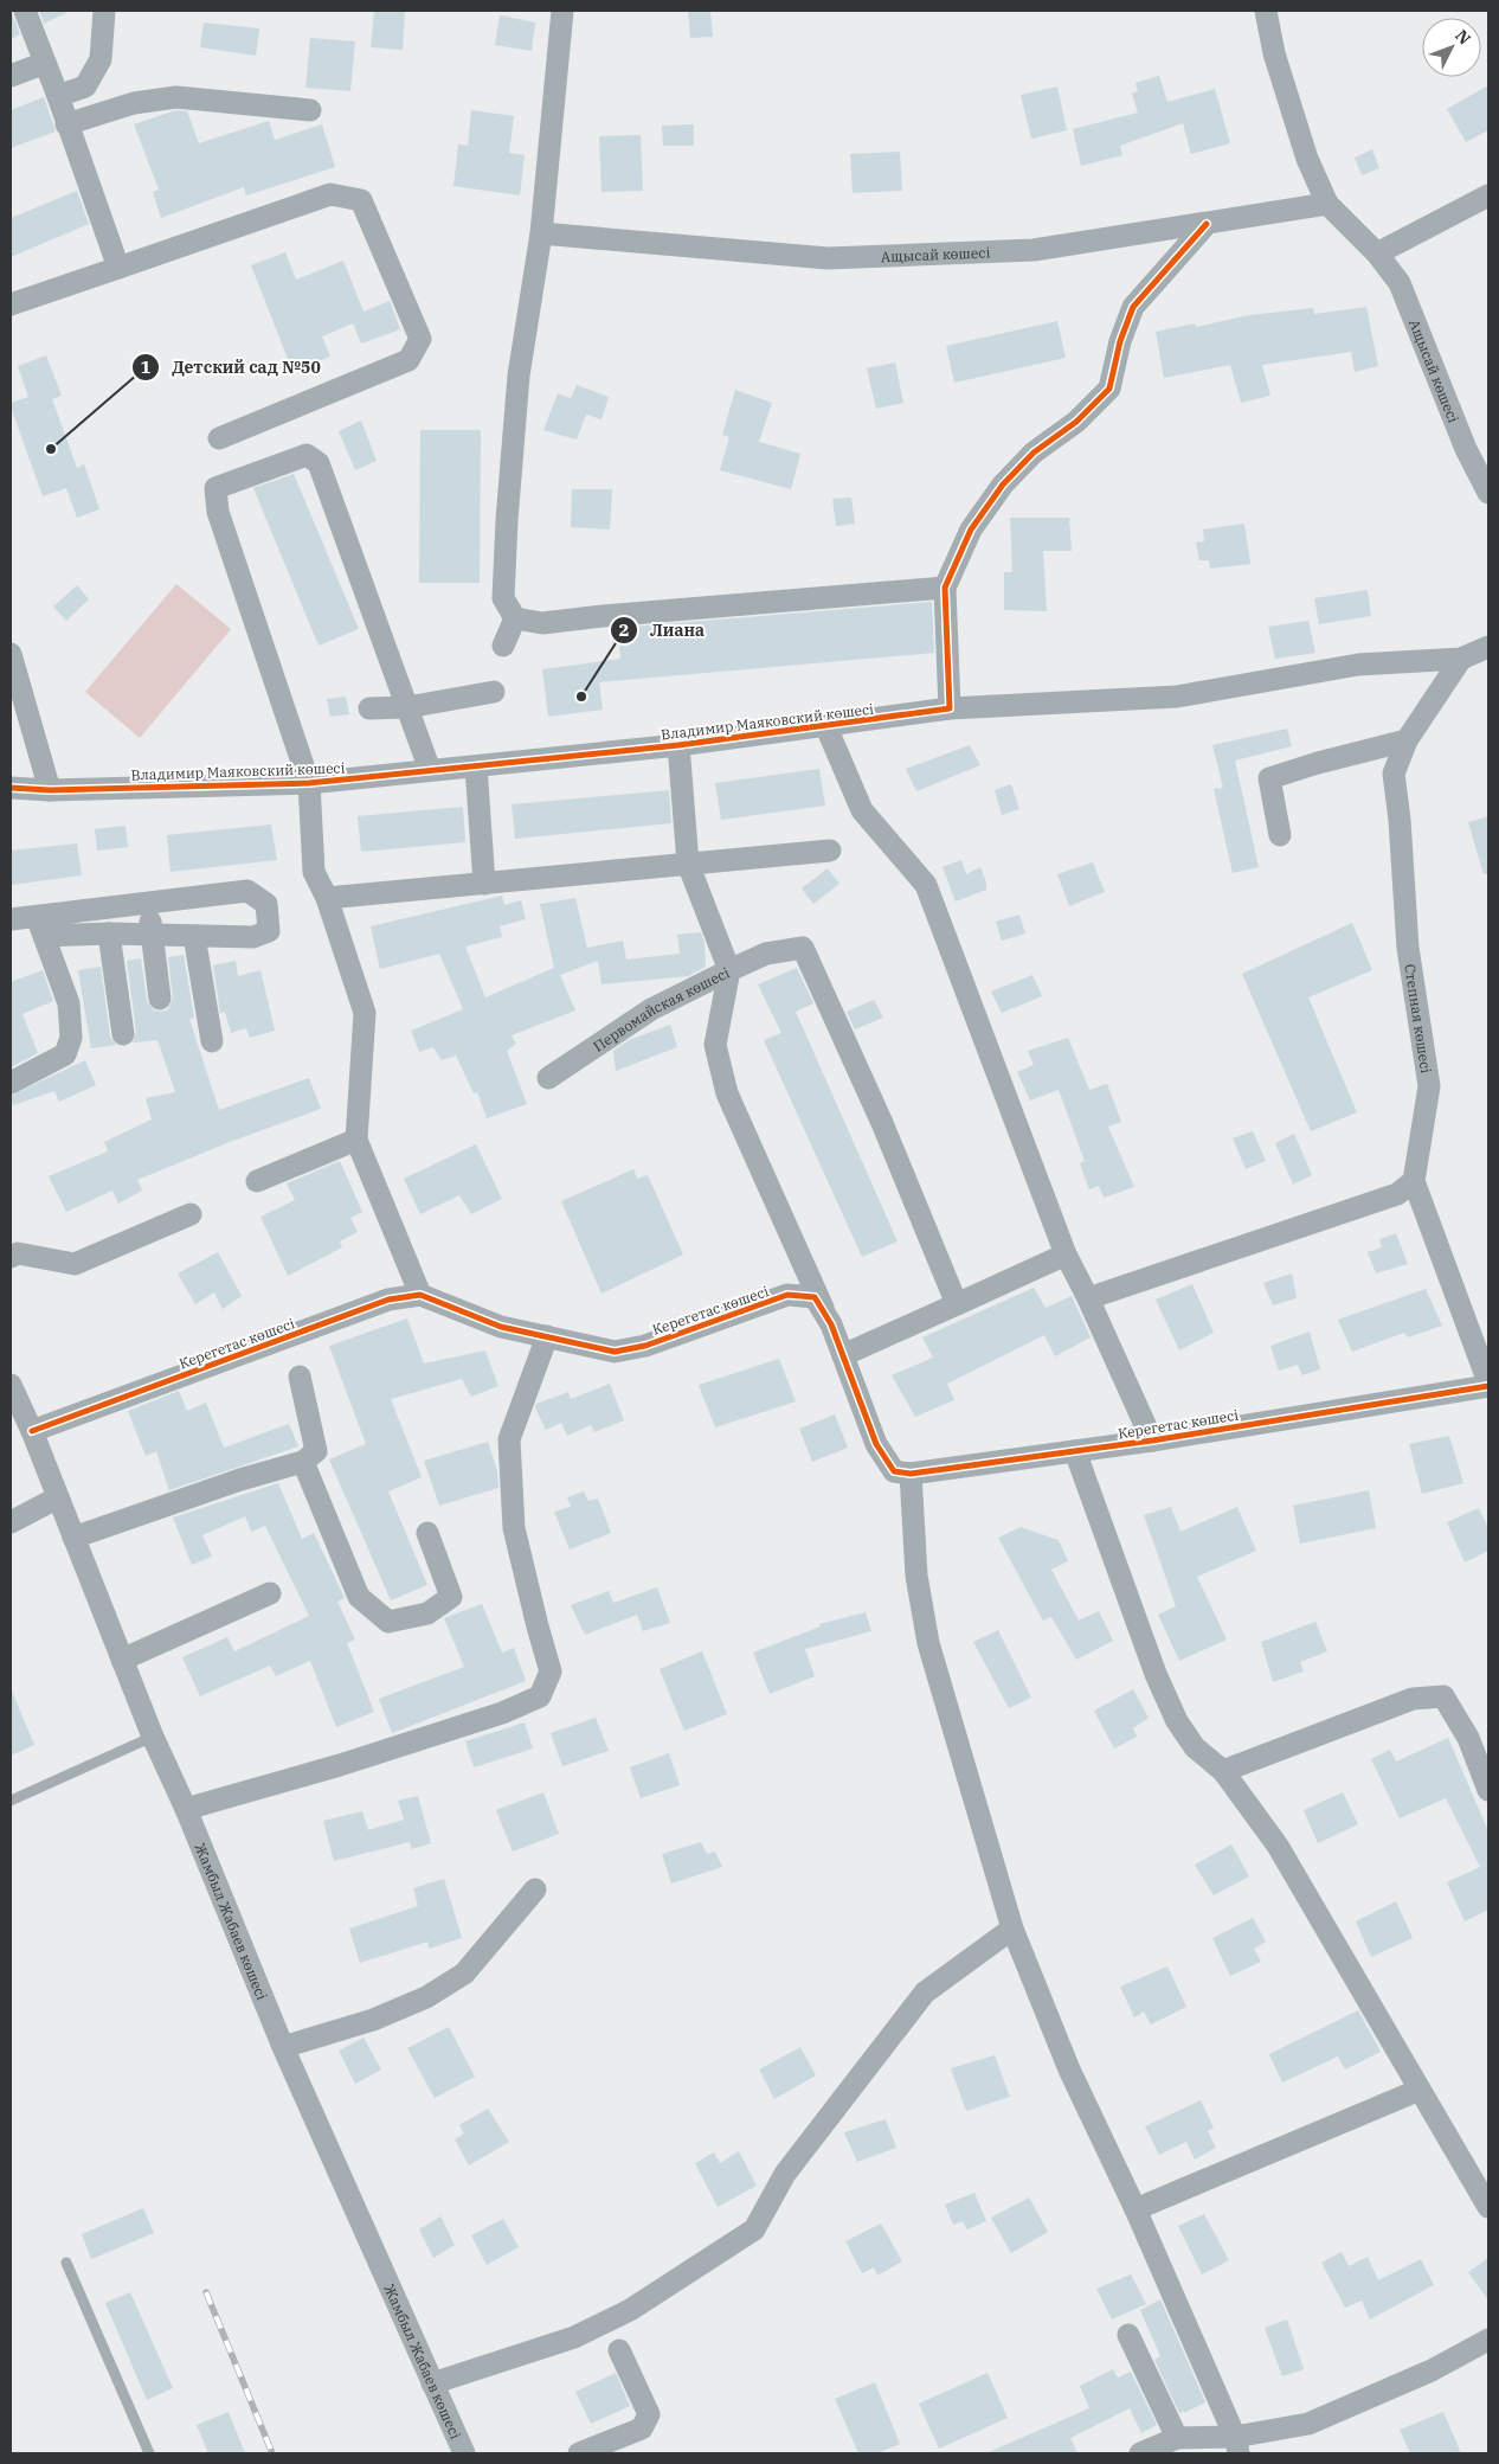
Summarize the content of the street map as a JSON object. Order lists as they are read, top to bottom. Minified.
{"streets":{"street":["Ащысай көшесі","Владимир Маяковский көшесі","Первомайская көшесі","Степная көшесі","Керегетас көшесі","Жамбыл Жабаев көшесі"]},"crossings":[["Владимир Маяковский көшесі","Первомайская көшесі"],["Владимир Маяковский көшесі","Степная көшесі"],["Степная көшесі","Керегетас көшесі"],["Керегетас көшесі","Жамбыл Жабаев көшесі"]],"places":["Детский сад №50","Лиана"],"north":"top right"}
